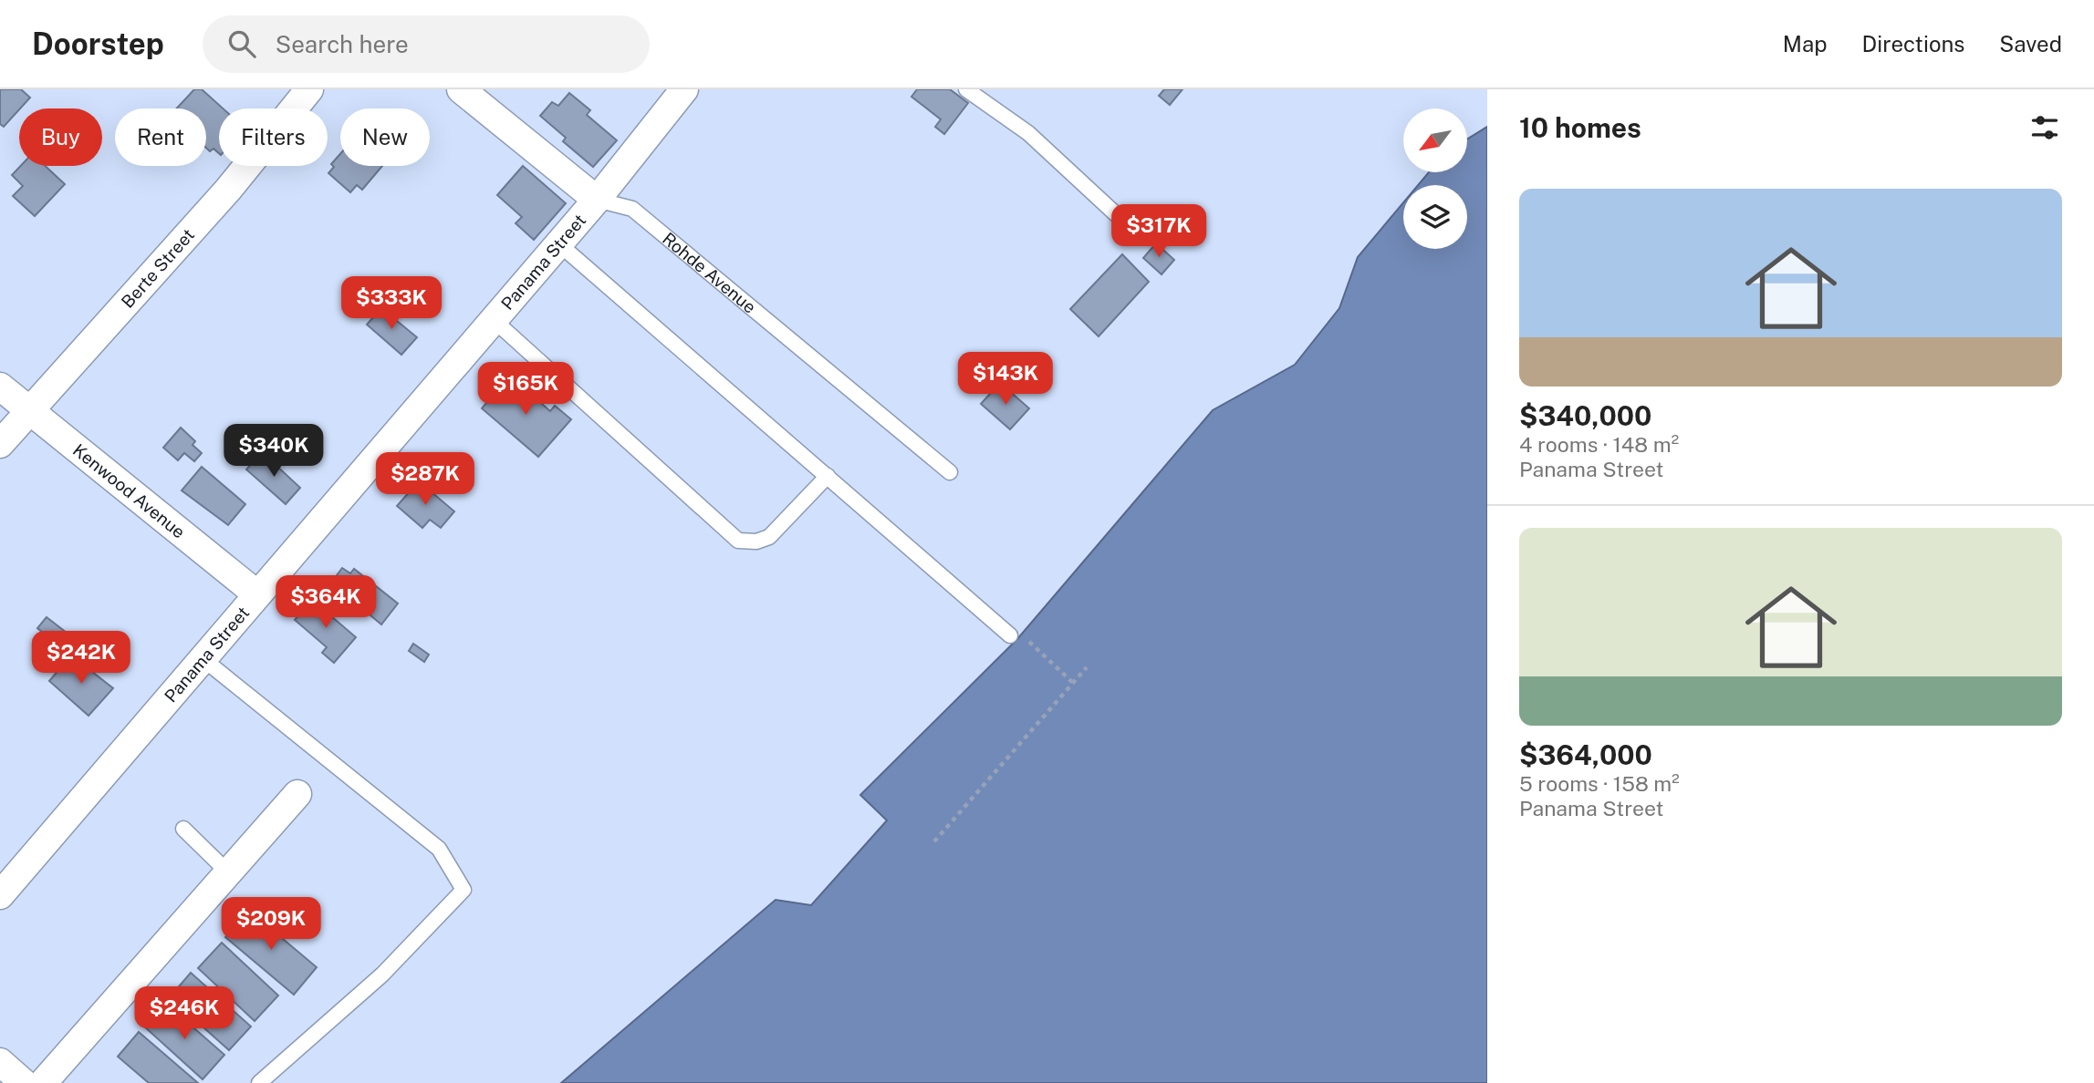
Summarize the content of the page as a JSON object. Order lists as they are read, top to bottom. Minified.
{"streets":{"street":["Panama Street","Berte Street","Rohde Avenue","Kenwood Avenue"]},"crossings":[["Panama Street","Rohde Avenue"],["Panama Street","Kenwood Avenue"],["Berte Street","Kenwood Avenue"]],"north":"bottom left","page":{"header":"Doorstep","search":"Search here","nav":["Map","Directions","Saved"],"heading":"10 homes","chip":["Buy","Rent","Filters","New"],"list":[{"name":"$340,000","note":"4 rooms · 148 m² · Panama Street"},{"name":"$364,000","note":"5 rooms · 158 m² · Panama Street"}],"price":["$317K","$333K","$143K","$165K","$340K","$287K","$364K","$242K","$209K","$246K"]}}
